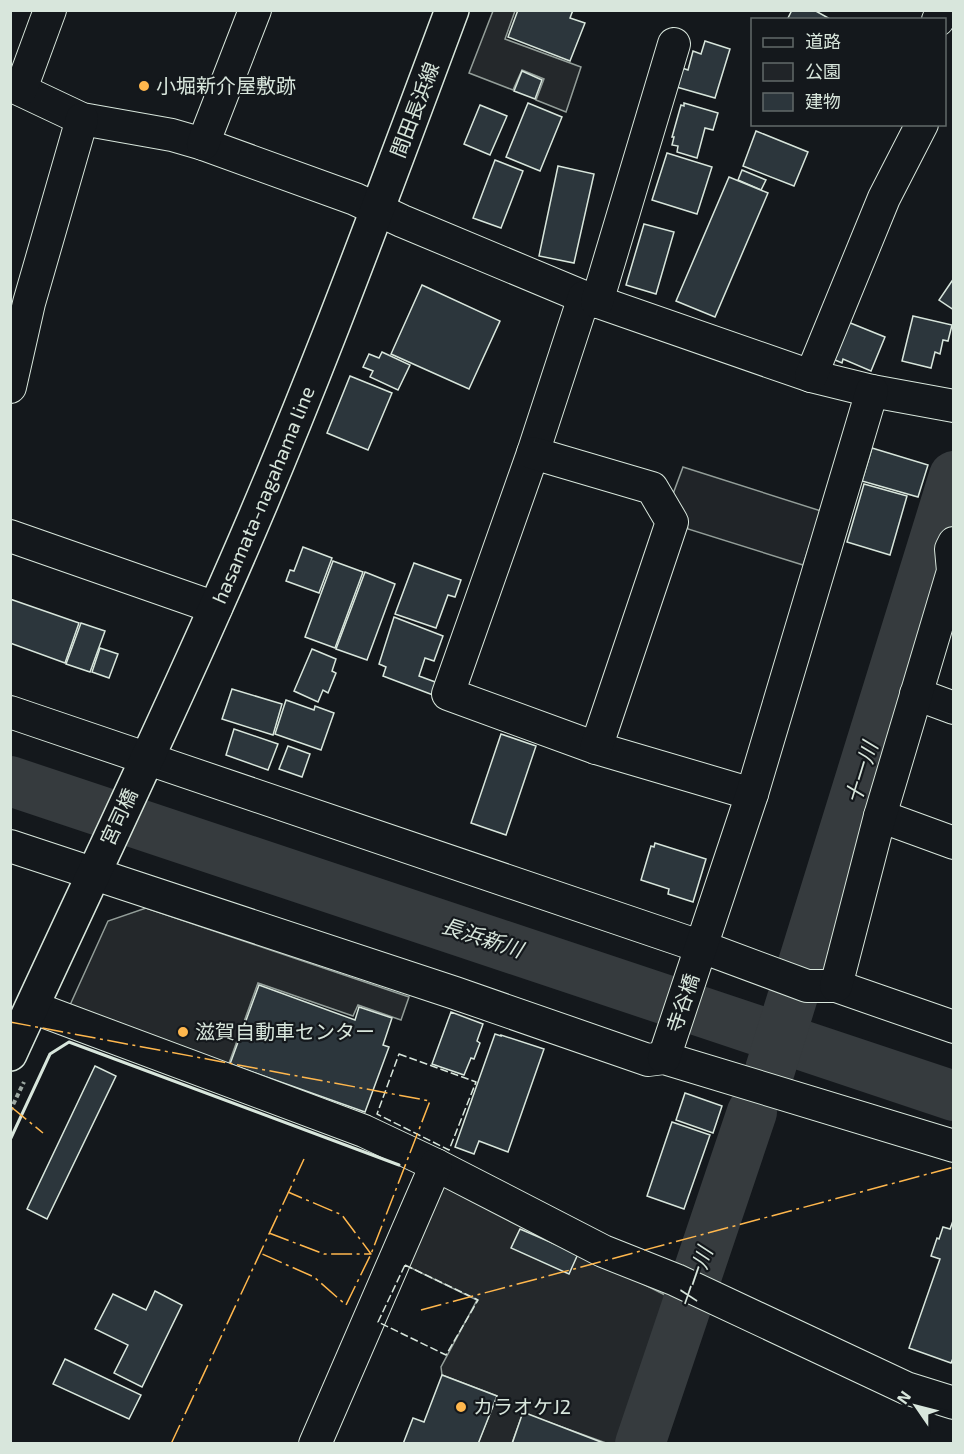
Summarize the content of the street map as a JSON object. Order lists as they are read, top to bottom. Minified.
{"streets":{"main road":["間田長浜線","hasamata-nagahama line","宮司橋"],"street":["寺谷橋"]},"crossings":[["間田長浜線","hasamata-nagahama line"],["hasamata-nagahama line","宮司橋"]],"water":["十一川","長浜新川"],"places":["小堀新介屋敷跡","滋賀自動車センター","カラオケJ2"],"legend":["道路","公園","建物"],"north":"top left"}
